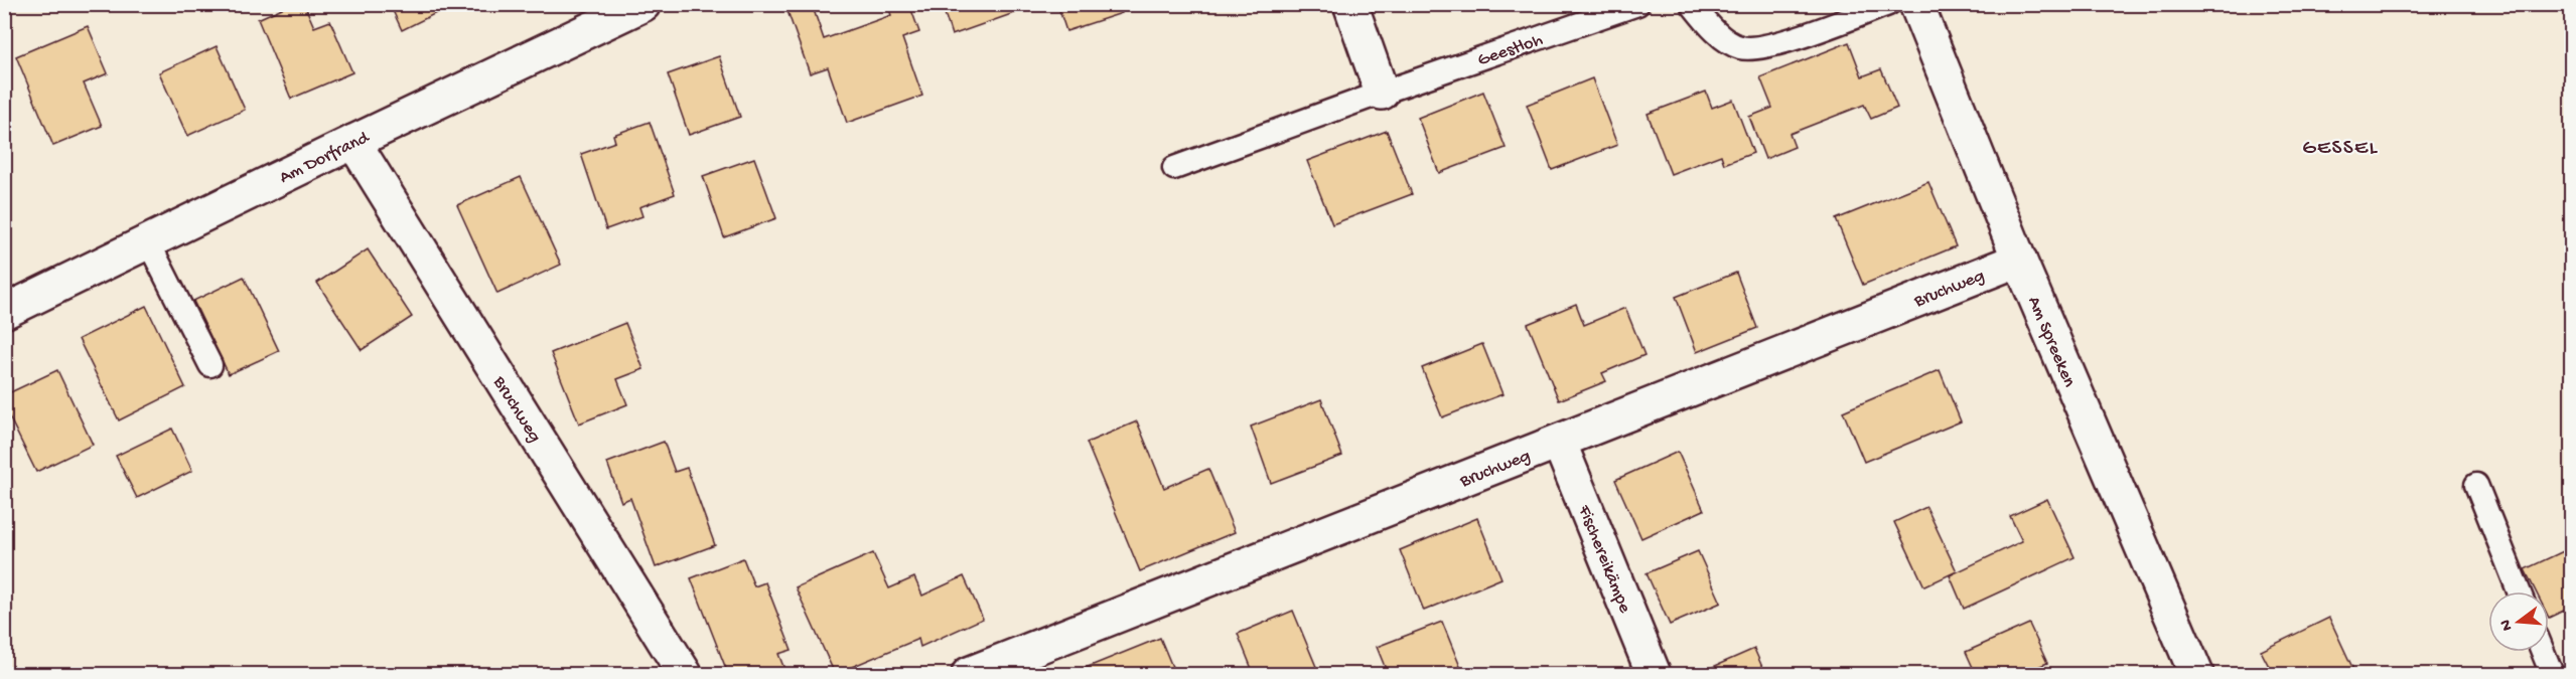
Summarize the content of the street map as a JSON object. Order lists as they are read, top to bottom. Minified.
{"streets":{"street":["Am Dorfrand","Bruchweg","Am Spreeken","Fischereikämpe"],"lane":["Geestloh"]},"crossings":[["Am Dorfrand","Bruchweg"],["Bruchweg","Am Spreeken"],["Bruchweg","Fischereikämpe"]],"districts":["GESSEL"],"north":"left"}
